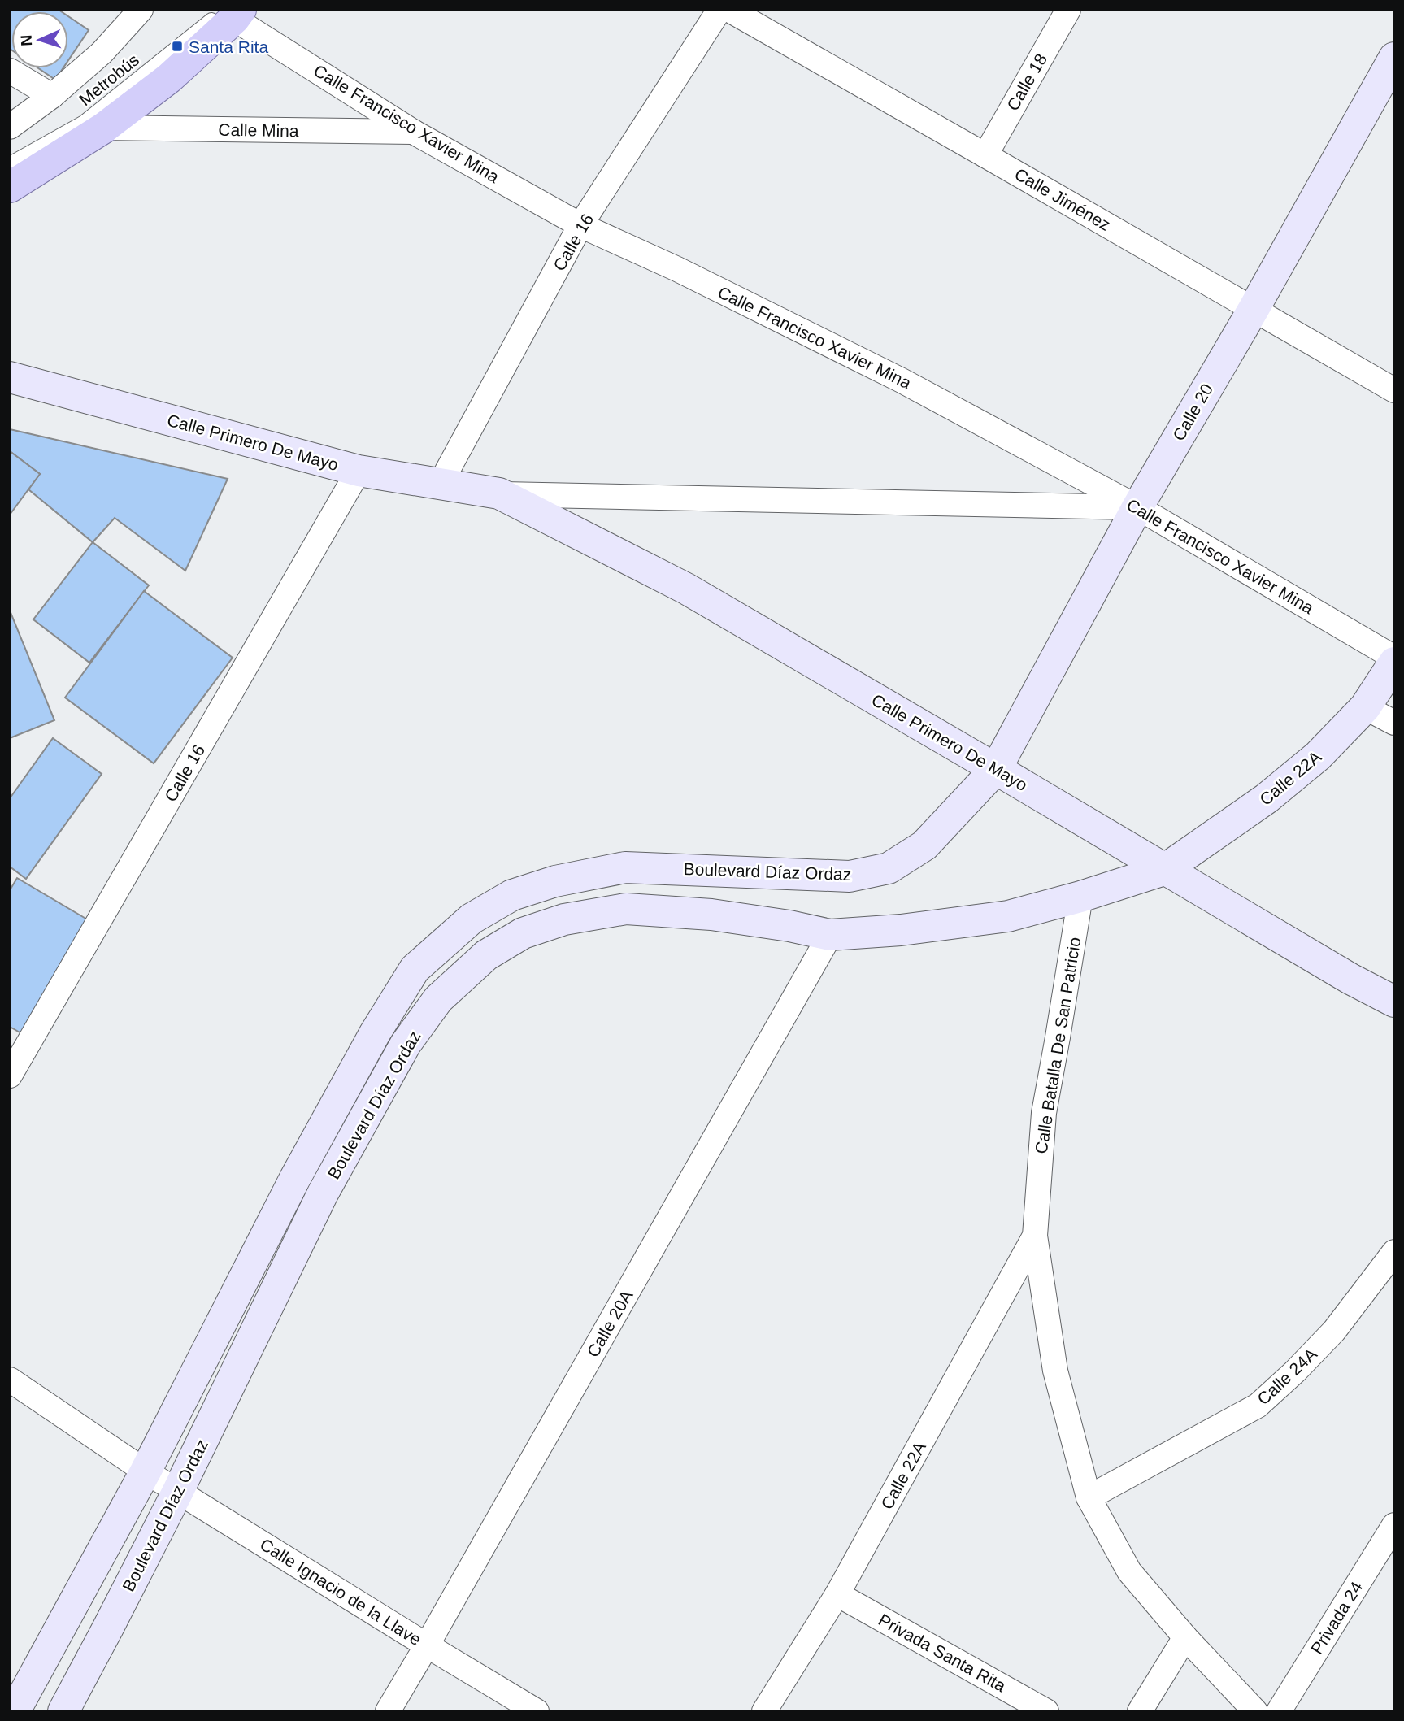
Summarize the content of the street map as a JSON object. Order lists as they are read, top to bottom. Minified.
{"streets":{"main road":["Calle 20","Calle Primero De Mayo","Calle 22A","Boulevard Díaz Ordaz"],"street":["Calle 18","Calle Francisco Xavier Mina","Calle Mina","Calle Jiménez","Calle 16","Calle Batalla De San Patricio","Calle 20A","Calle 24A","Calle Ignacio de la Llave","Privada 24","Privada Santa Rita"],"lane":["Metrobús"]},"crossings":[["Metrobús","Calle Francisco Xavier Mina"],["Calle 18","Calle Jiménez"],["Calle Francisco Xavier Mina","Calle Mina"],["Calle Francisco Xavier Mina","Calle 16"],["Calle Francisco Xavier Mina","Calle 20"],["Calle Francisco Xavier Mina","Calle Primero De Mayo"],["Calle Jiménez","Calle 20"],["Calle 16","Calle Primero De Mayo"],["Calle 20","Calle Primero De Mayo"],["Calle 20","Boulevard Díaz Ordaz"],["Calle Primero De Mayo","Calle 22A"],["Calle Primero De Mayo","Boulevard Díaz Ordaz"],["Calle 22A","Boulevard Díaz Ordaz"],["Calle 22A","Calle Batalla De San Patricio"],["Calle 22A","Privada Santa Rita"],["Boulevard Díaz Ordaz","Calle Batalla De San Patricio"],["Boulevard Díaz Ordaz","Calle 20A"],["Boulevard Díaz Ordaz","Calle Ignacio de la Llave"],["Calle Batalla De San Patricio","Calle 24A"],["Calle 20A","Calle Ignacio de la Llave"]],"places":{"transit":["Santa Rita"]},"north":"left"}
